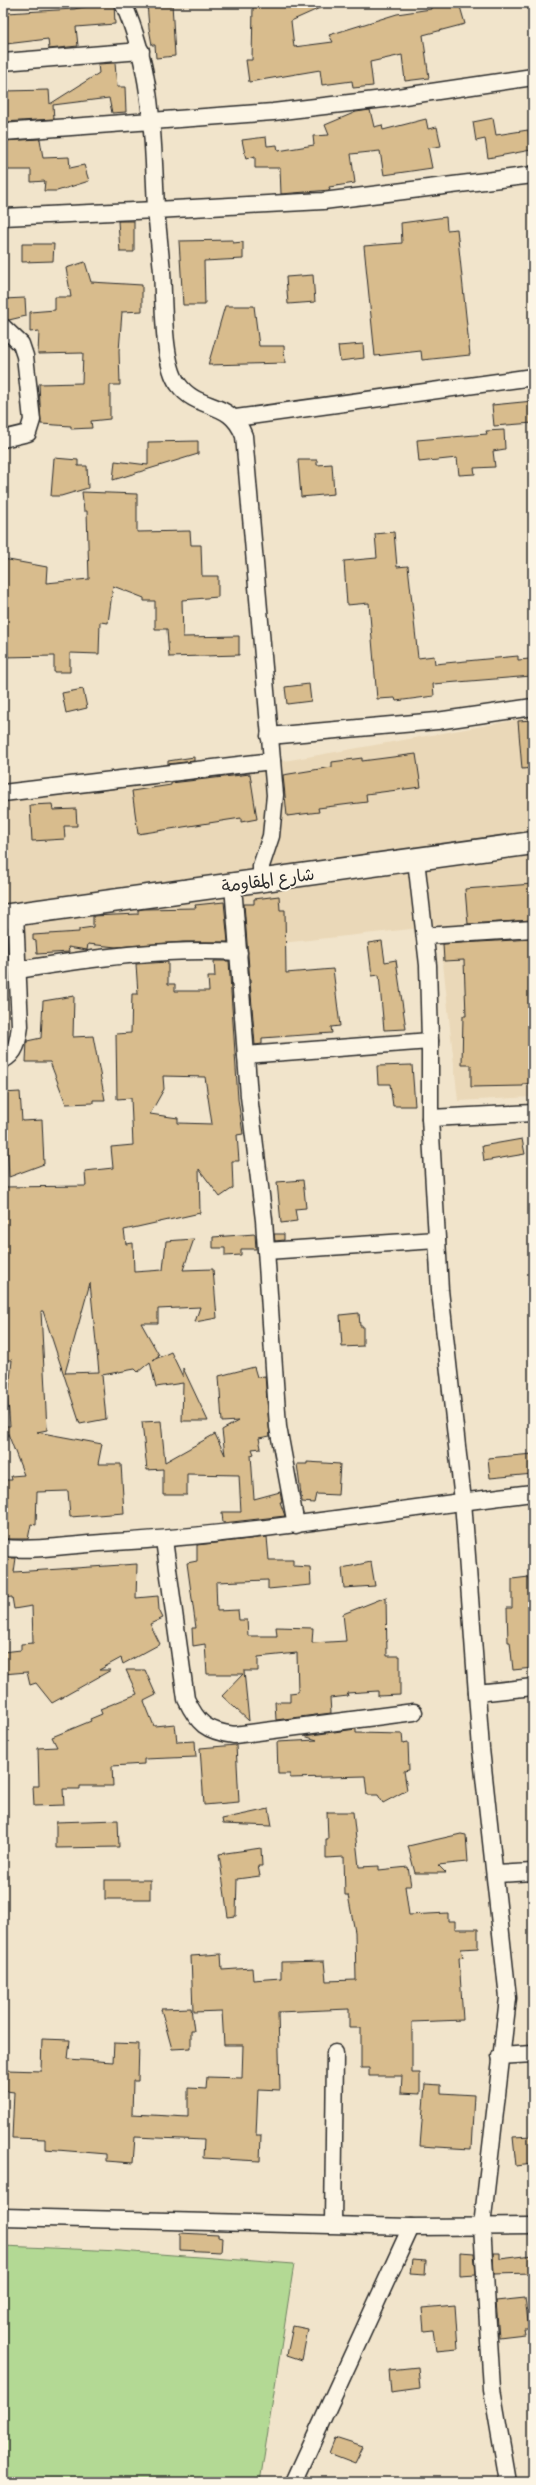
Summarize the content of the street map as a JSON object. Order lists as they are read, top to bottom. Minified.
{"streets":{"highway":["شارع المقاومة"]}}
